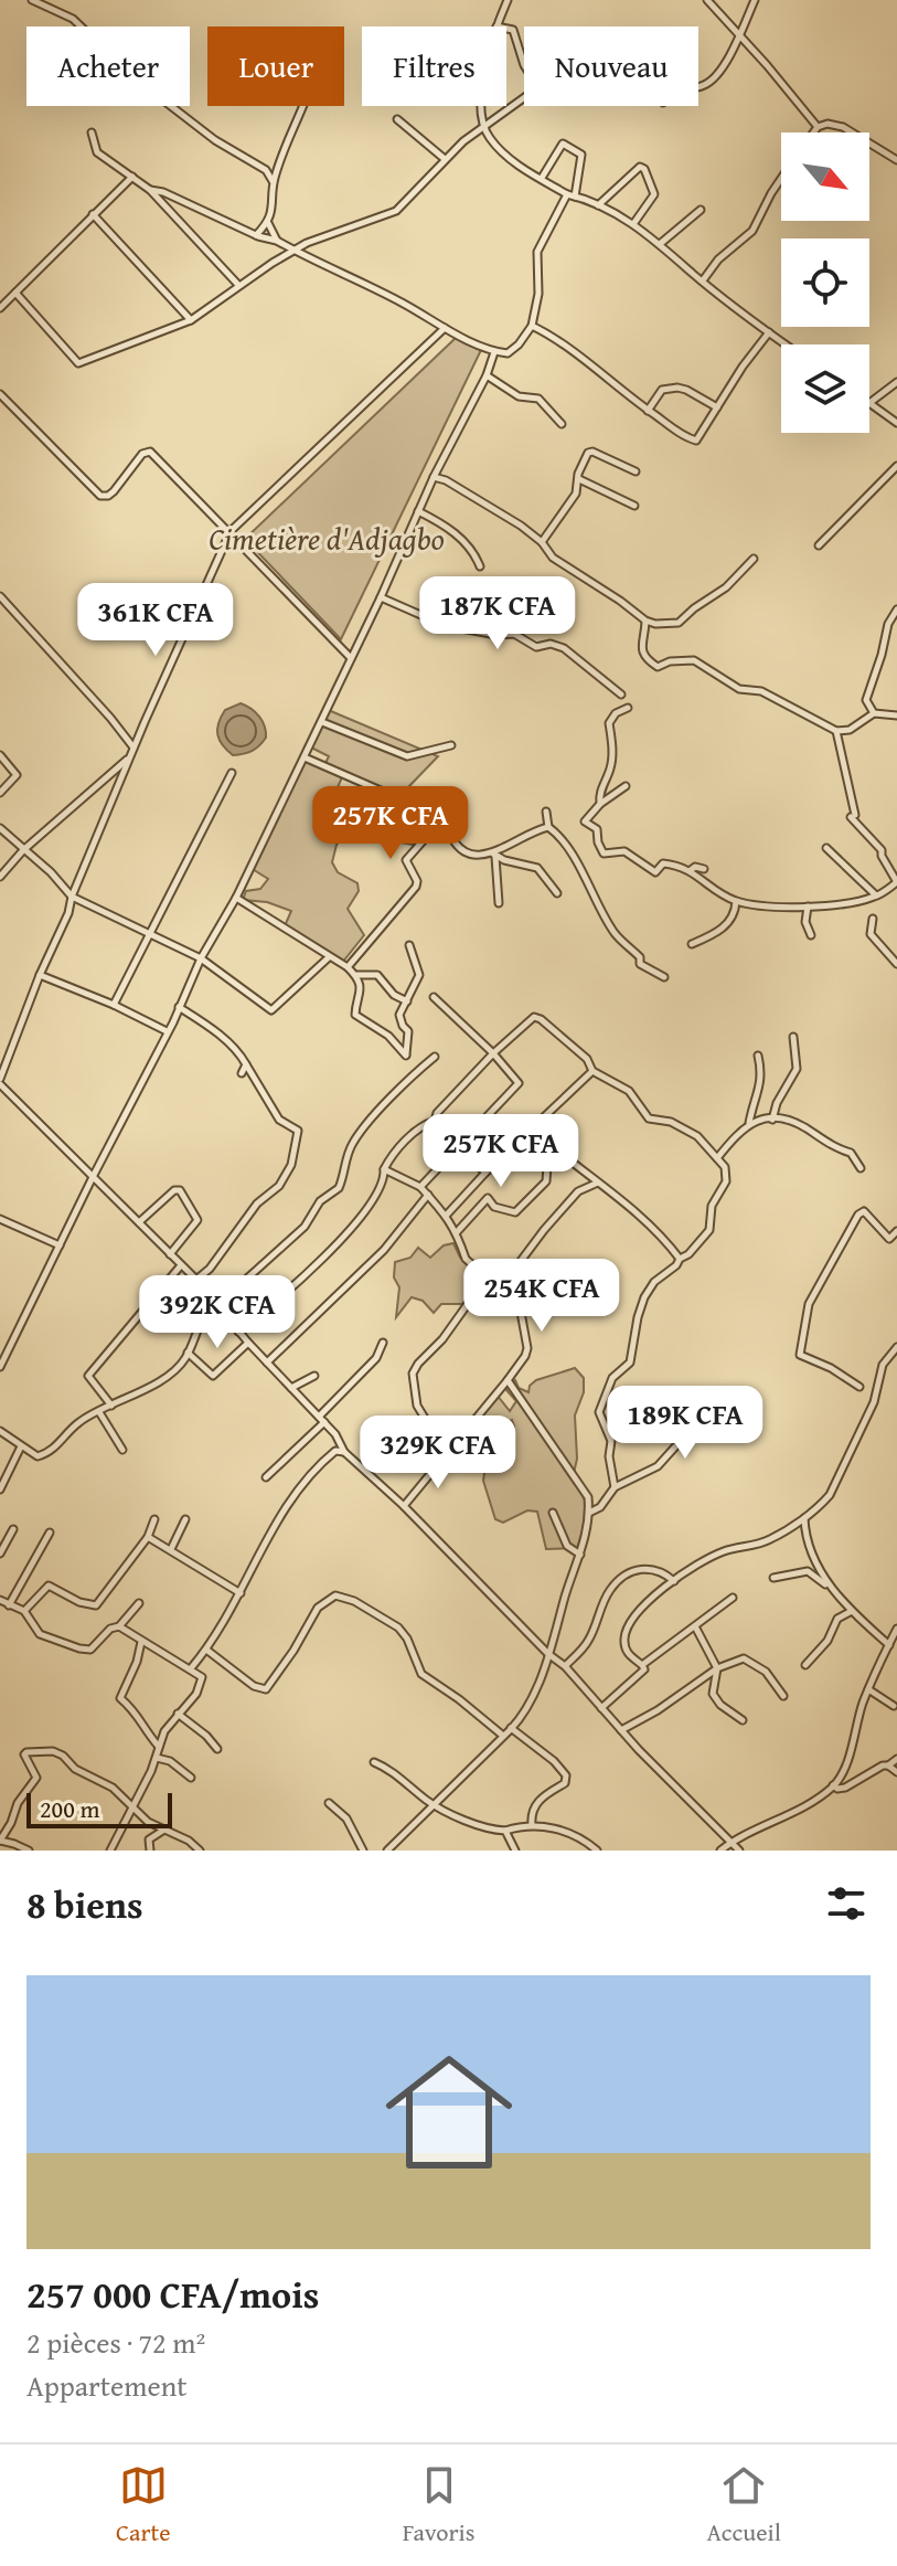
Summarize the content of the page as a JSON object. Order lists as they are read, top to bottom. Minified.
{"parks":["Cimetière d'Adjagbo"],"scale_bar":"200 m","north":"bottom right","page":{"chip":["Acheter","Louer","Filtres","Nouveau"],"price":["187K CFA","361K CFA","257K CFA","257K CFA","254K CFA","392K CFA","189K CFA","329K CFA"],"scale":"200 m","heading":"8 biens","list":[{"name":"257 000 CFA/mois","note":"2 pièces · 72 m² · Appartement"}],"tabs":["Carte","Favoris","Accueil"]}}
